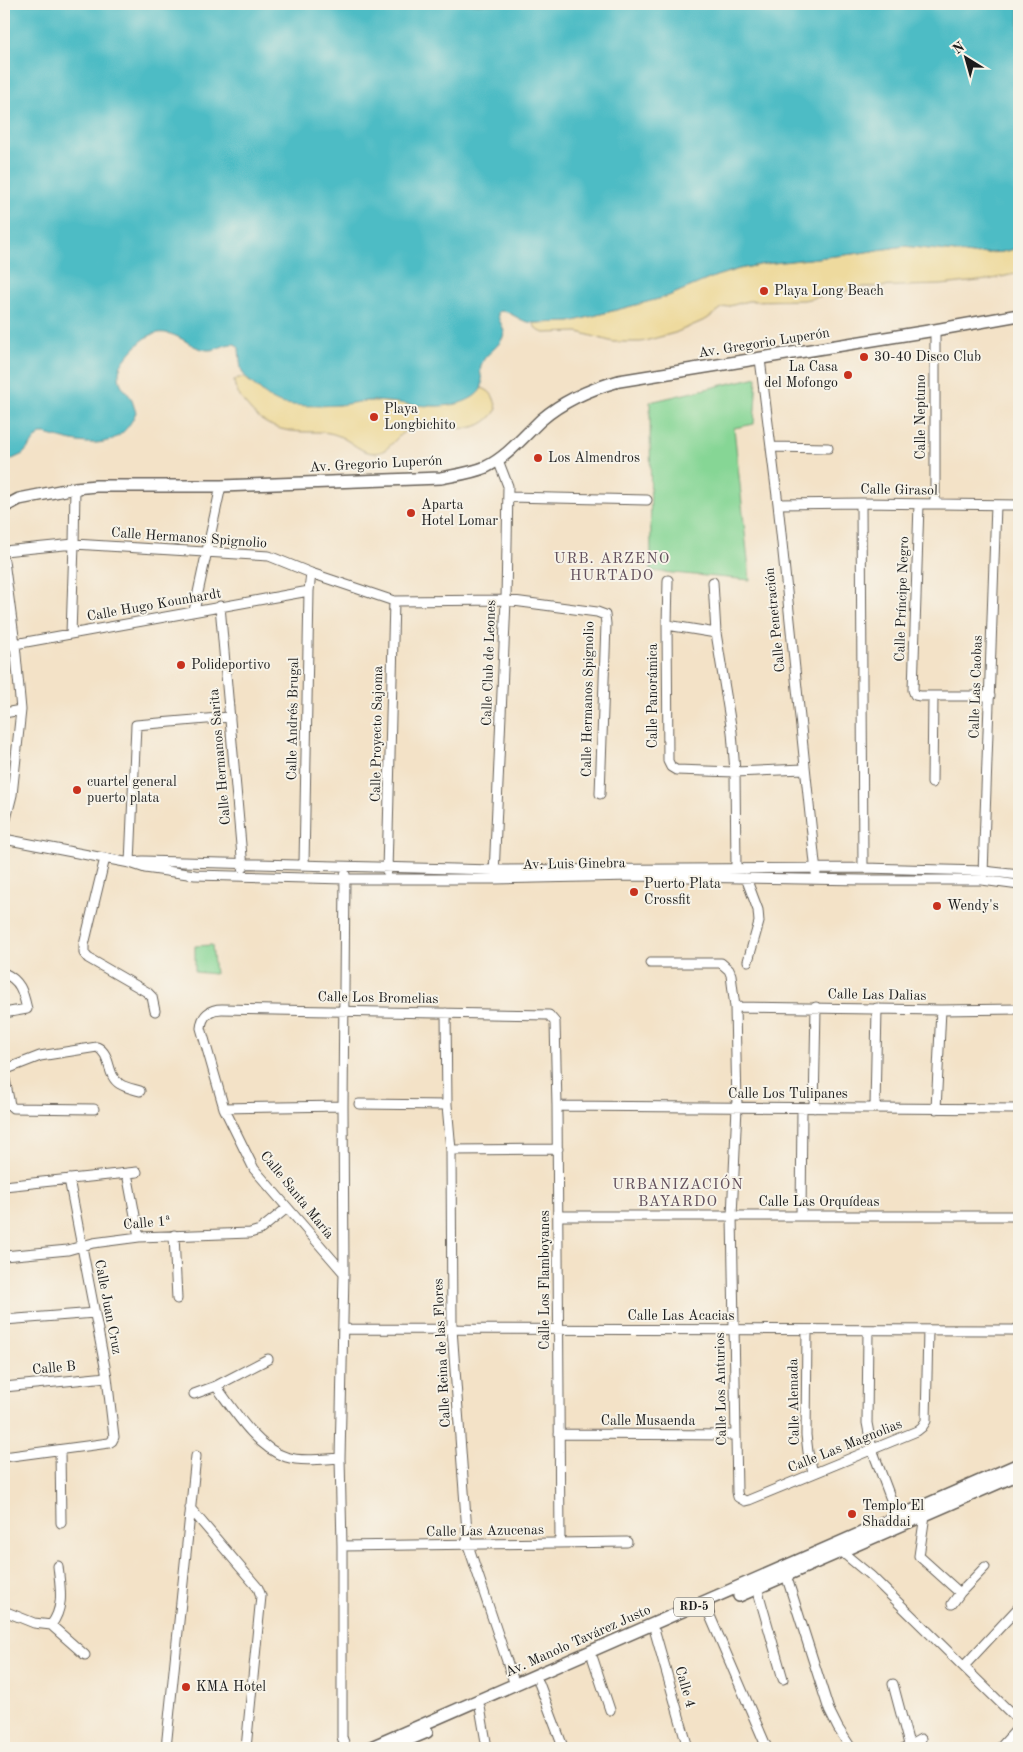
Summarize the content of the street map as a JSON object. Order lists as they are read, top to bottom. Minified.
{"streets":{"main road":["Av. Gregorio Luperón","RD-5","Av. Manolo Tavárez Justo"],"street":["Calle Neptuno","Calle Girasol","Calle Hermanos Spignolio","Calle Príncipe Negro","Calle Hugo Kounhardt","Calle Penetración","Calle Club de Leones","Calle Las Caobas","Calle Panorámica","Calle Andrés Brugal","Calle Proyecto Sajoma","Calle Hermanos Sarita","Av. Luis Ginebra","Calle Las Dalias","Calle Los Bromelias","Calle Los Tulipanes","Calle Santa María","Calle Las Orquídeas","Calle 1ª","Calle Los Flamboyanes","Calle Juan Cruz","Calle Las Acacias","Calle Reina de las Flores","Calle B","Calle Los Anturios","Calle Alemada","Calle Musaenda","Calle Las Magnolias","Calle Las Azucenas","Calle 4"]},"crossings":[["Av. Gregorio Luperón","Calle Neptuno"],["Av. Gregorio Luperón","Calle Penetración"],["Av. Gregorio Luperón","Calle Club de Leones"],["Calle Neptuno","Calle Girasol"],["Calle Girasol","Calle Príncipe Negro"],["Calle Girasol","Calle Penetración"],["Calle Girasol","Calle Las Caobas"],["Calle Hermanos Spignolio","Calle Club de Leones"],["Calle Hermanos Spignolio","Calle Andrés Brugal"],["Calle Hermanos Spignolio","Calle Proyecto Sajoma"],["Calle Hugo Kounhardt","Calle Andrés Brugal"],["Calle Hugo Kounhardt","Calle Hermanos Sarita"],["Calle Penetración","Calle Panorámica"],["Calle Penetración","Av. Luis Ginebra"],["Calle Club de Leones","Av. Luis Ginebra"],["Calle Las Caobas","Av. Luis Ginebra"],["Calle Andrés Brugal","Av. Luis Ginebra"],["Calle Proyecto Sajoma","Av. Luis Ginebra"],["Calle Hermanos Sarita","Av. Luis Ginebra"],["Calle Las Dalias","Calle Los Anturios"],["Calle Los Bromelias","Calle Santa María"],["Calle Los Bromelias","Calle Los Flamboyanes"],["Calle Los Bromelias","Calle Reina de las Flores"],["Calle Los Tulipanes","Calle Los Flamboyanes"],["Calle Los Tulipanes","Calle Los Anturios"],["Calle Santa María","Calle 1ª"],["Calle Las Orquídeas","Calle Los Flamboyanes"],["Calle Las Orquídeas","Calle Los Anturios"],["Calle 1ª","Calle Juan Cruz"],["Calle Los Flamboyanes","Calle Las Acacias"],["Calle Los Flamboyanes","Calle Musaenda"],["Calle Los Flamboyanes","Calle Las Azucenas"],["Calle Juan Cruz","Calle B"],["Calle Las Acacias","Calle Reina de las Flores"],["Calle Las Acacias","Calle Los Anturios"],["Calle Las Acacias","Calle Alemada"],["Calle Las Acacias","Calle Las Magnolias"],["Calle Reina de las Flores","Calle Las Azucenas"],["Calle Reina de las Flores","Av. Manolo Tavárez Justo"],["Calle Los Anturios","Calle Musaenda"],["Calle Los Anturios","Calle Las Magnolias"],["Calle Alemada","Calle Las Magnolias"],["Av. Manolo Tavárez Justo","Calle 4"]],"districts":["URB. ARZENO HURTADO","URBANIZACIÓN BAYARDO"],"places":["Playa Long Beach","30-40 Disco Club","La Casa del Mofongo","Playa Longbichito","Los Almendros","Aparta Hotel Lomar","Polideportivo","cuartel general puerto plata","Puerto Plata Crossfit","Wendy's","Templo El Shaddai","KMA Hotel"],"north":"top left"}
